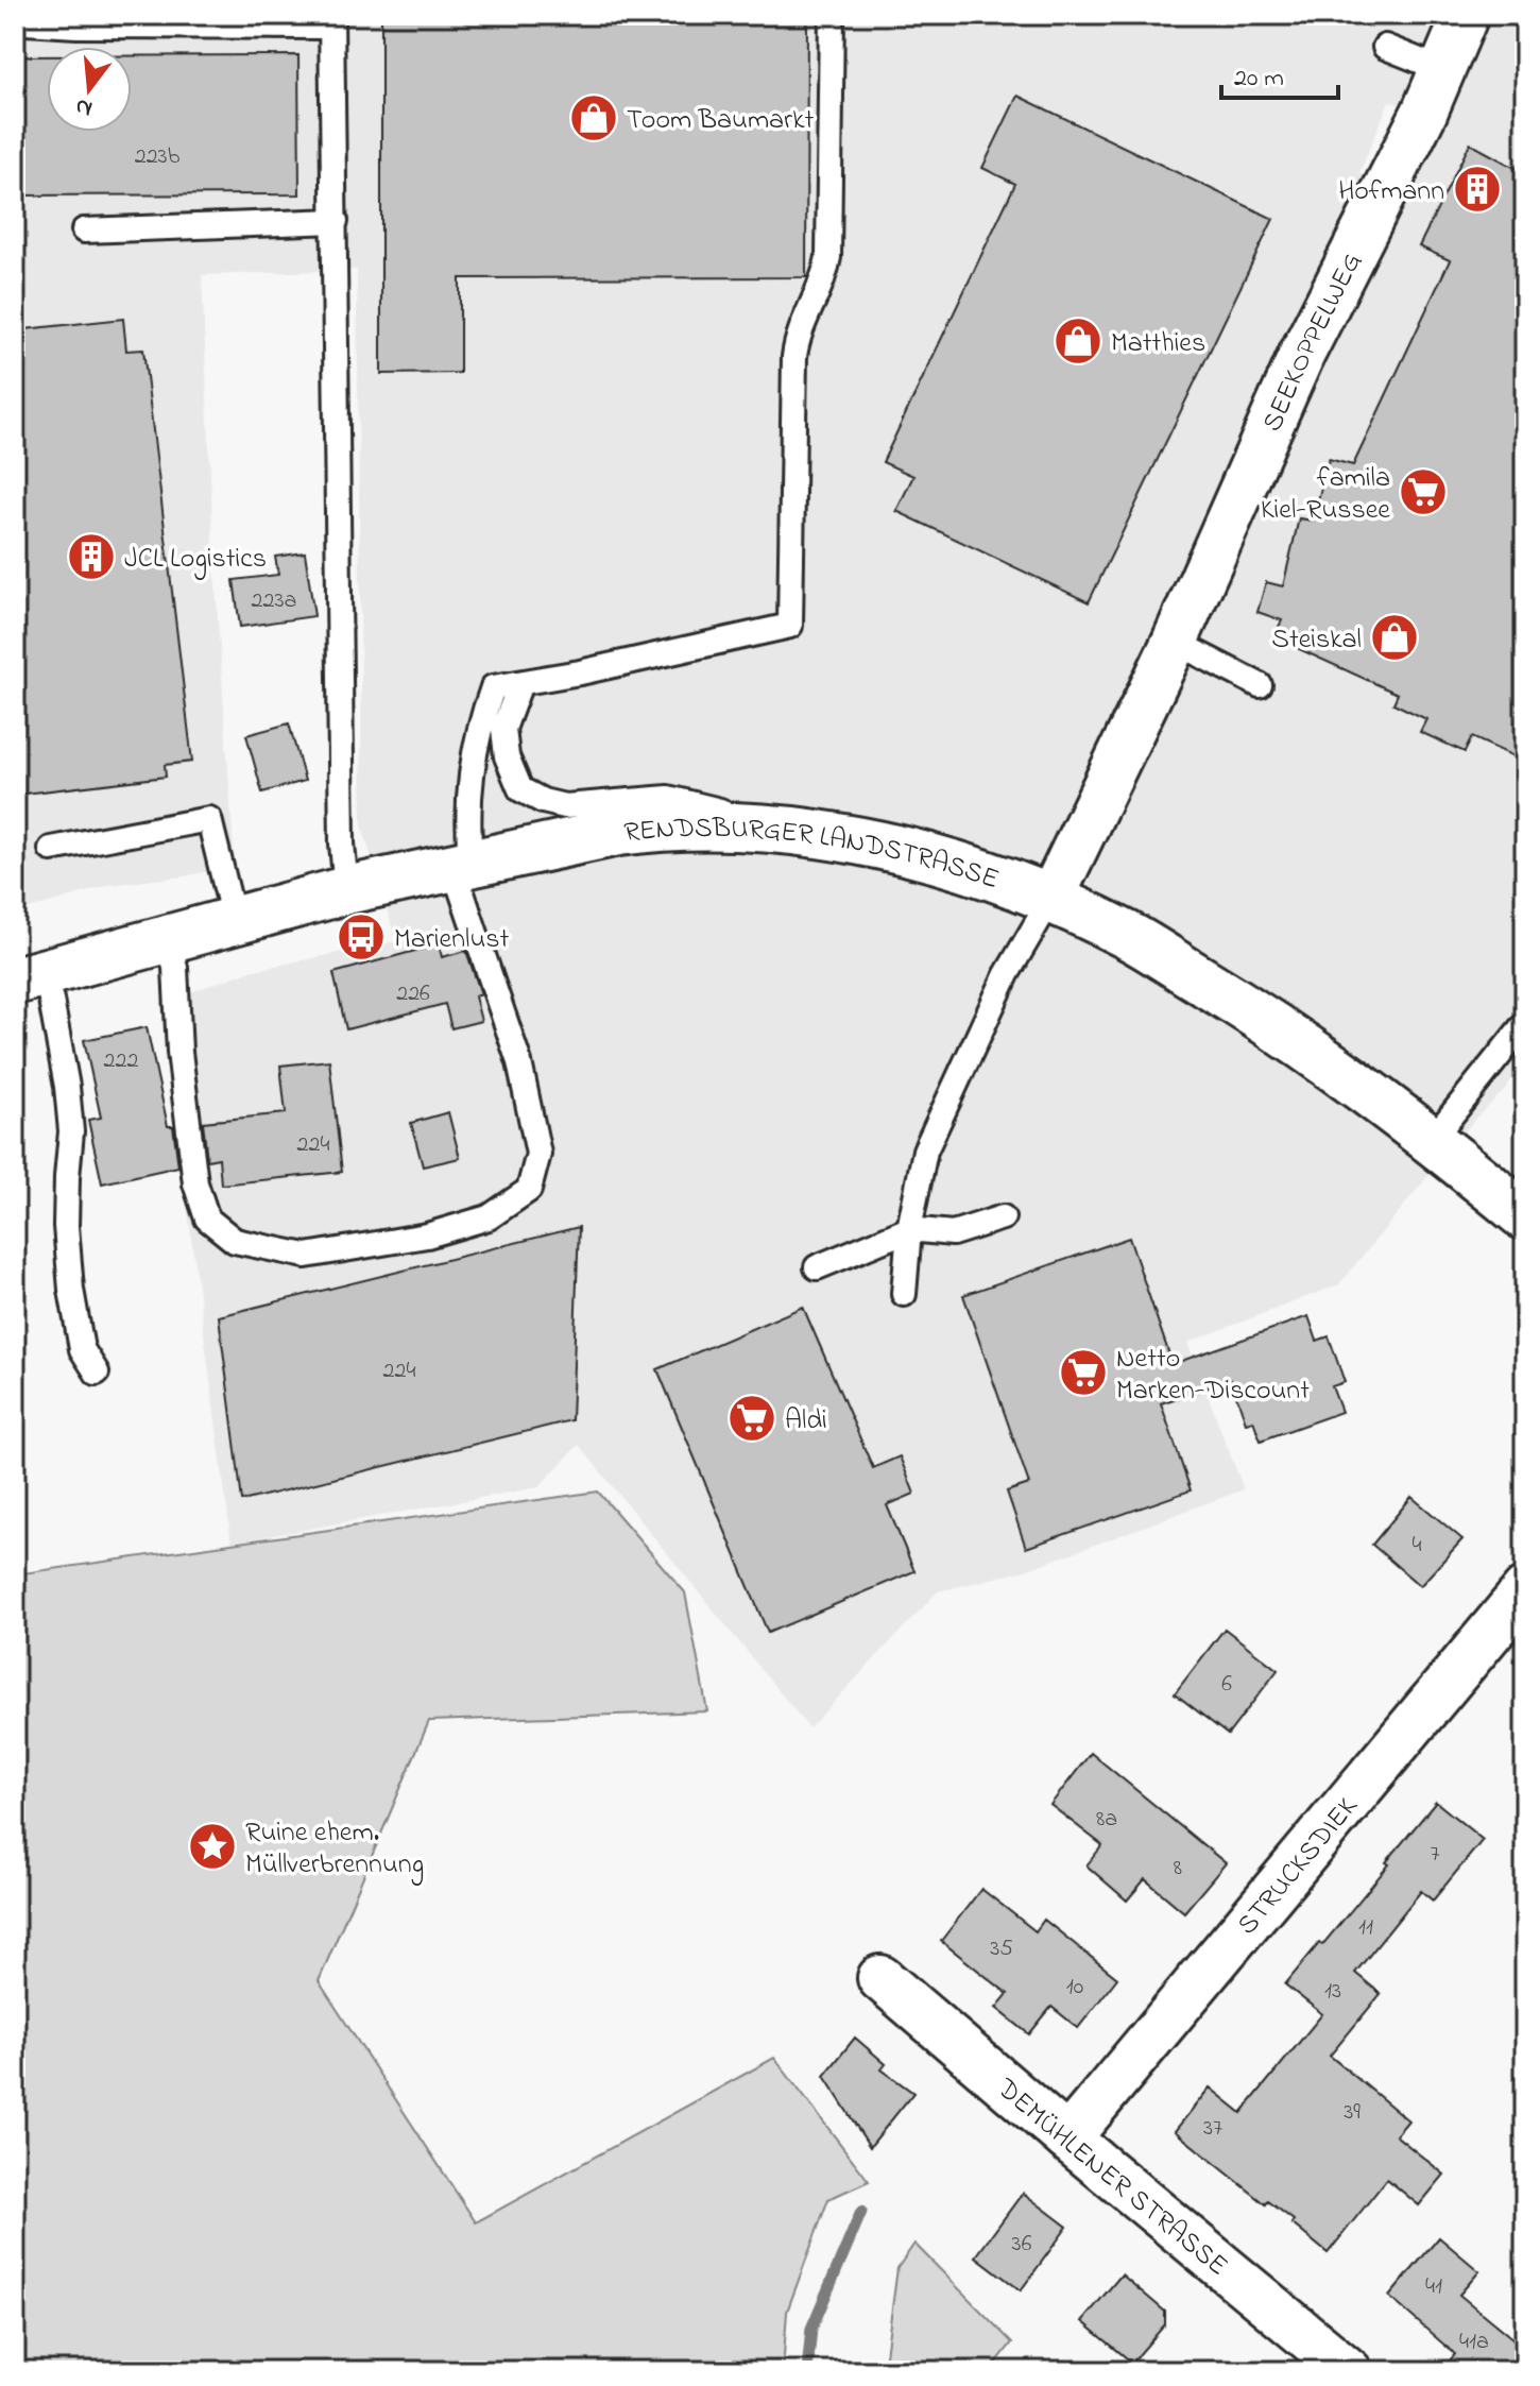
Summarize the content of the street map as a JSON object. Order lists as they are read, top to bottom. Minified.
{"streets":{"street":["SEEKOPPELWEG","RENDSBURGER LANDSTRASSE","STRUCKSDIEK","DEMÜHLENER STRASSE"]},"crossings":[["SEEKOPPELWEG","RENDSBURGER LANDSTRASSE"],["STRUCKSDIEK","DEMÜHLENER STRASSE"]],"places":{"shop":["Toom Baumarkt","Matthies","Steiskal"],"building":["Hofmann","JCL Logistics"],"supermarket":["famila Kiel-Russee","Netto Marken-Discount","Aldi"],"bus stop":["Marienlust"],"place":["Ruine ehem. Müllverbrennung"]},"house_numbers":["223b","223a","226","222","224","224","4","6","8a","7","8","11","35","10","13","39","37","36","41","41a"],"scale_bar":"20 m","north":"bottom"}
